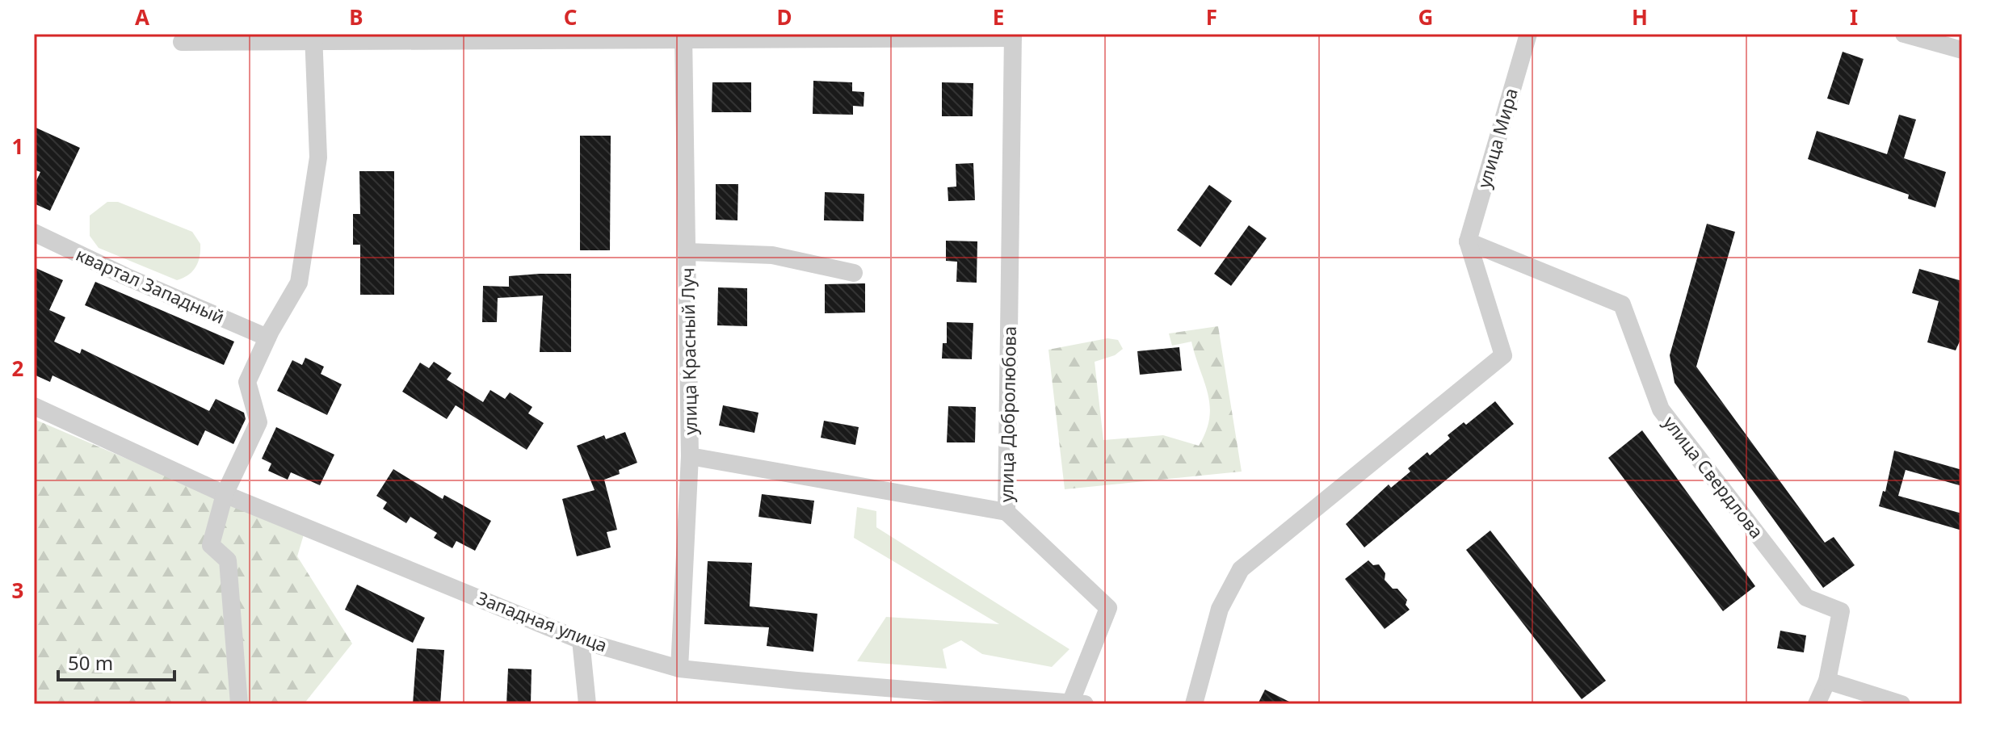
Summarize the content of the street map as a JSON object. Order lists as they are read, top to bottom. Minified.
{"streets":{"street":["улица Мира","квартал Западный","улица Красный Луч","улица Добролюбова","улица Свердлова","Западная улица"]},"crossings":[["улица Мира","улица Свердлова"],["улица Красный Луч","улица Добролюбова"],["улица Красный Луч","Западная улица"]],"scale_bar":"50 m","grid":{"columns":["A","B","C","D","E","F","G","H","I"],"rows":["1","2","3"]}}
